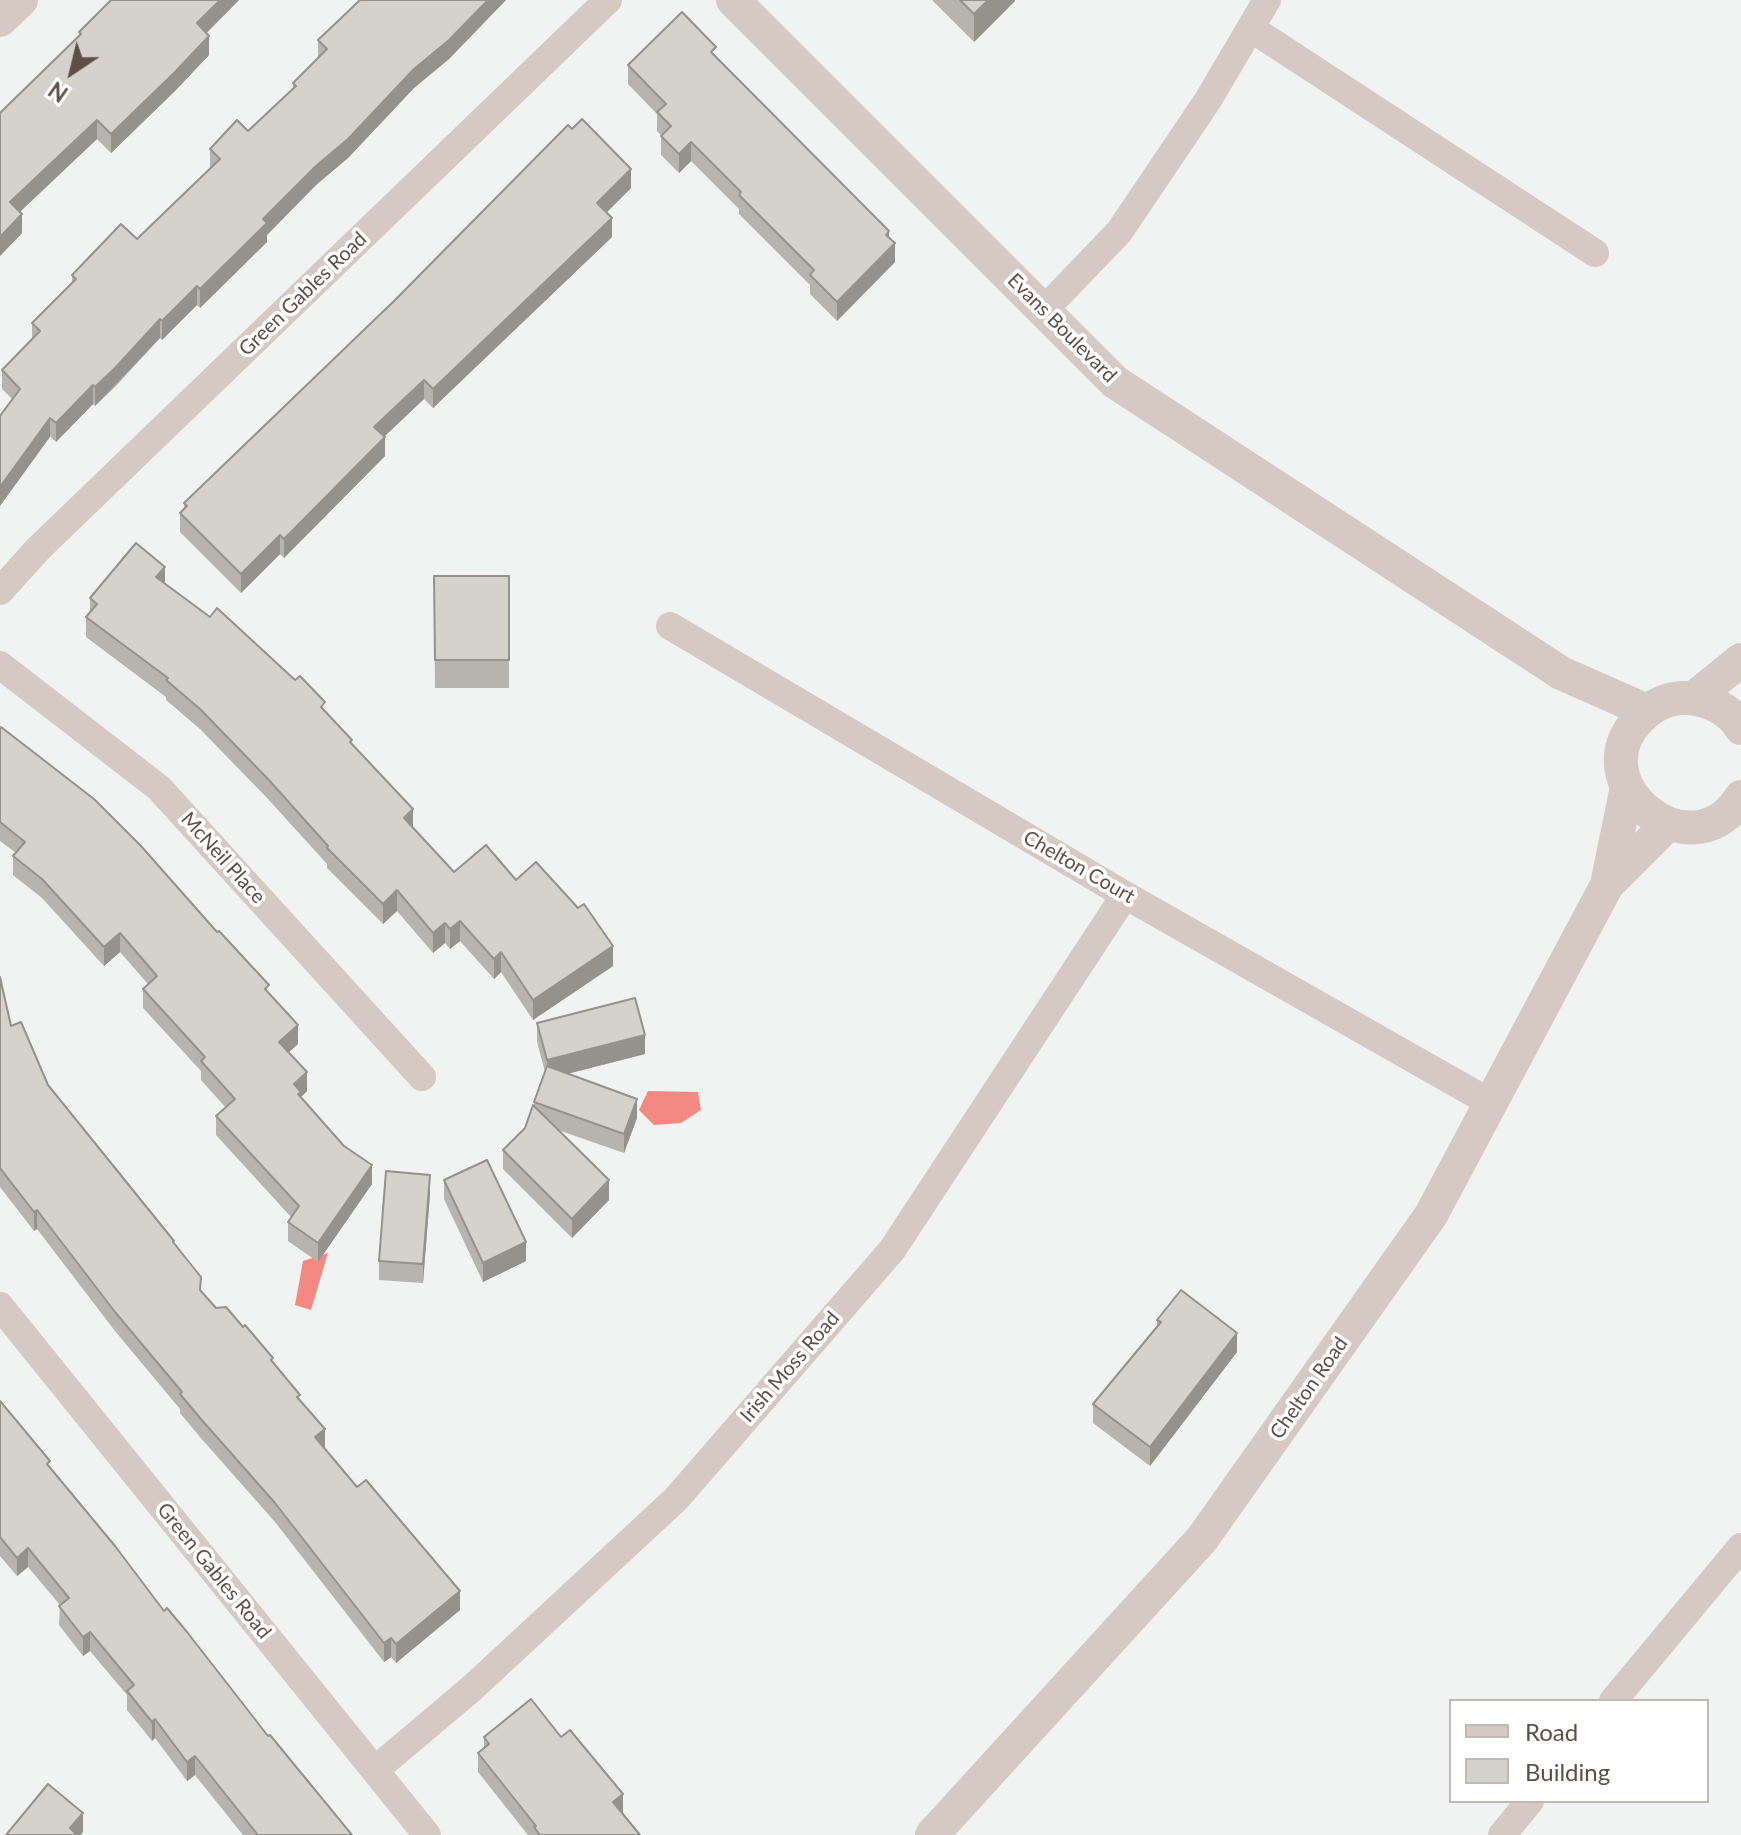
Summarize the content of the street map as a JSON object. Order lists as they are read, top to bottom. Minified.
{"streets":{"street":["Green Gables Road","Evans Boulevard","McNeil Place","Chelton Court","Irish Moss Road","Chelton Road"]},"crossings":[["Green Gables Road","Irish Moss Road"],["Evans Boulevard","Chelton Road"],["Chelton Court","Irish Moss Road"],["Chelton Court","Chelton Road"]],"legend":["Road","Building"],"north":"bottom left"}
